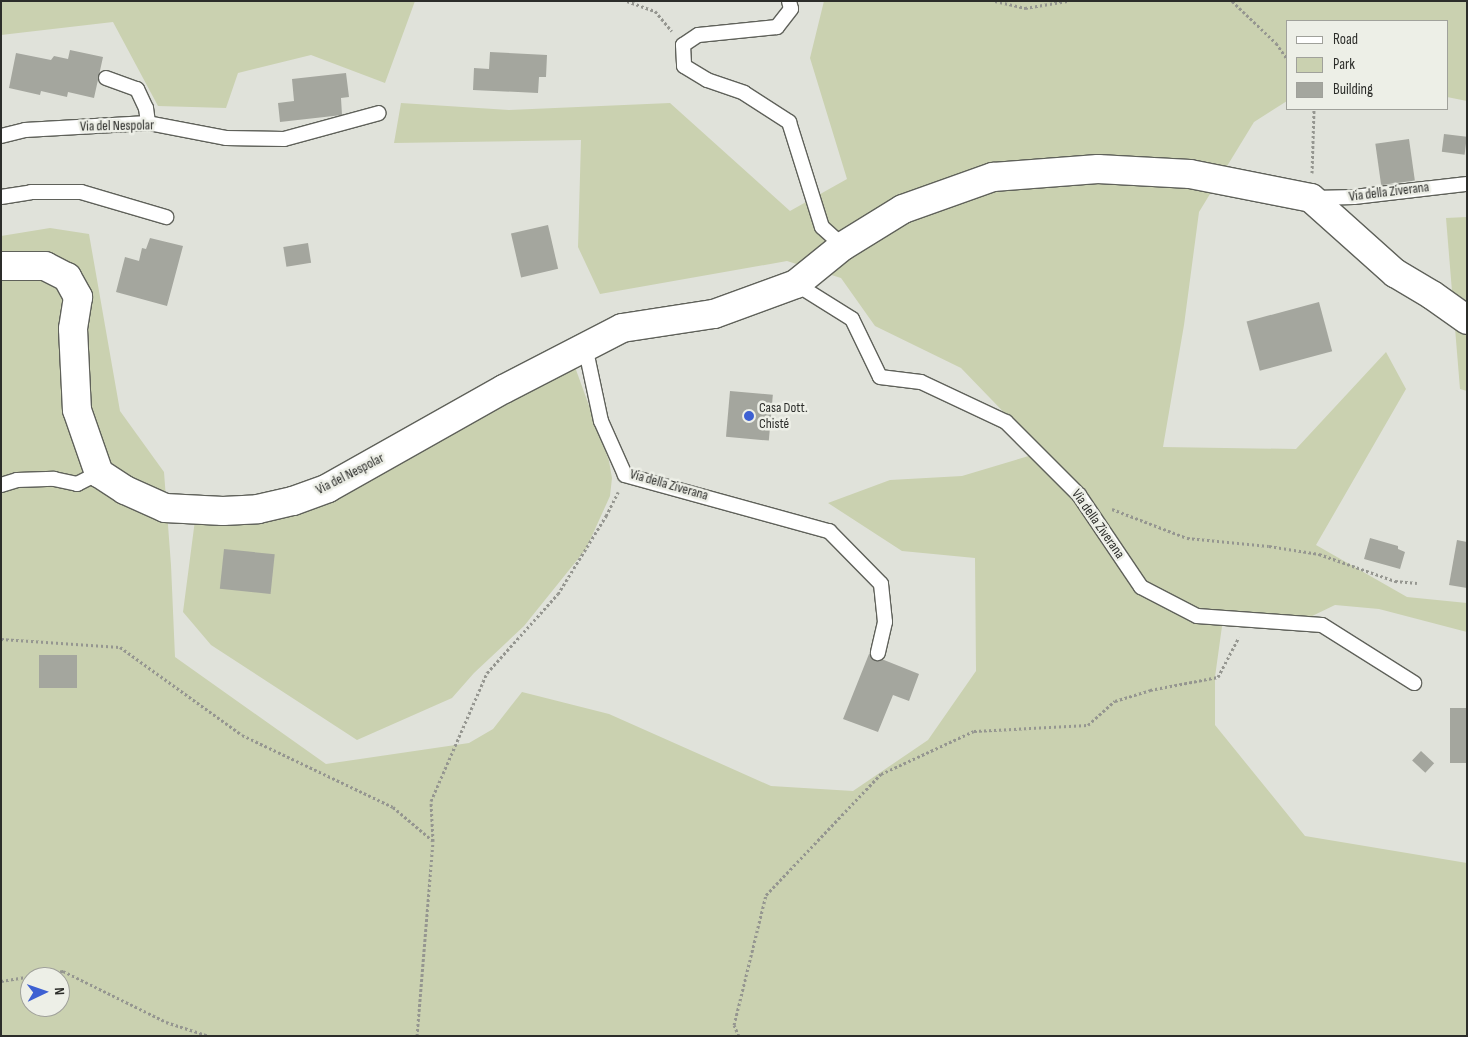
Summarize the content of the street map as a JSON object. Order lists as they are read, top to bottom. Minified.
{"streets":{"street":["Via del Nespolar","Via della Ziverana"]},"crossings":[["Via del Nespolar","Via della Ziverana"]],"places":["Casa Dott. Chisté"],"legend":["Road","Park","Building"],"north":"right"}
